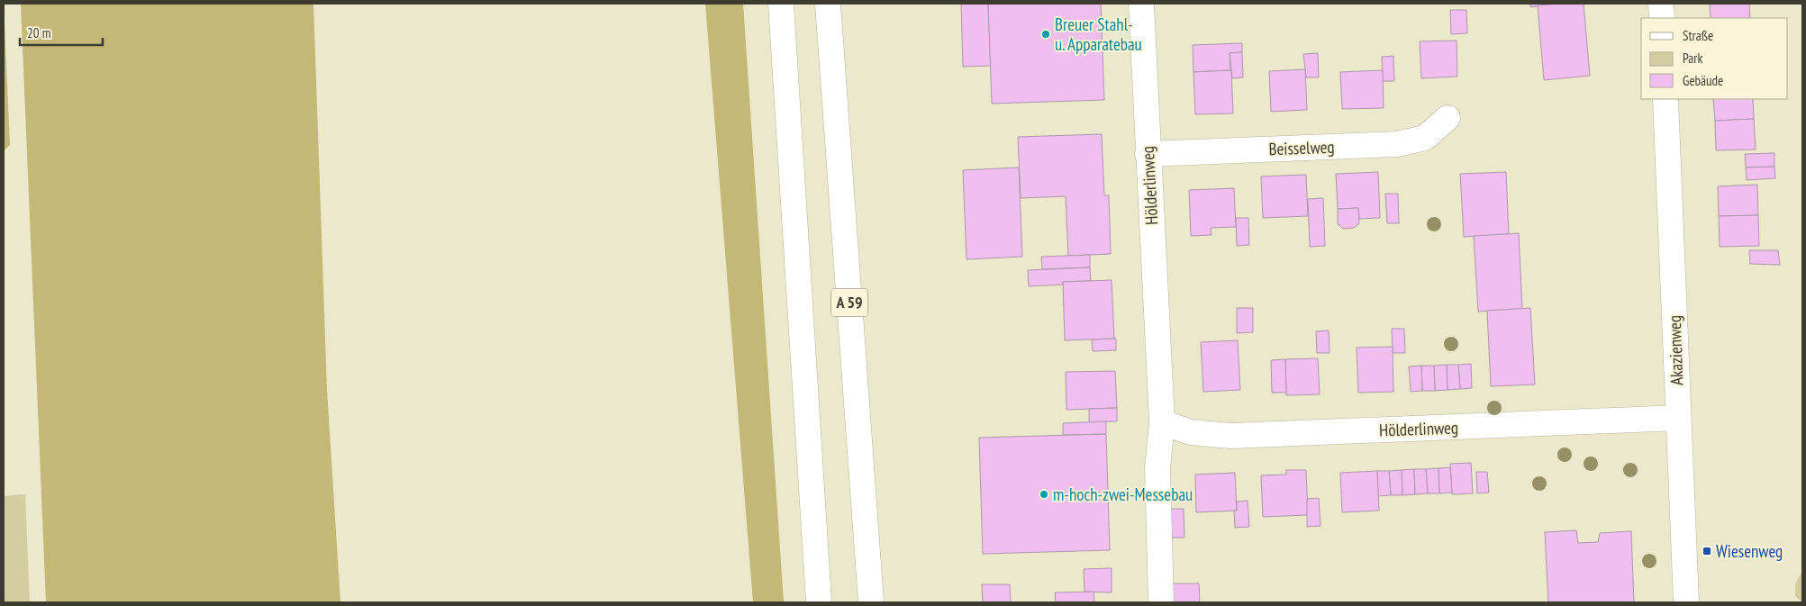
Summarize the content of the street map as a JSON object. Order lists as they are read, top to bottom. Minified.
{"streets":{"main road":["Beisselweg","Hölderlinweg","A 59","Akazienweg"]},"crossings":[["Beisselweg","Hölderlinweg"],["Hölderlinweg","Akazienweg"]],"places":{"other":["Breuer Stahl- u. Apparatebau","m-hoch-zwei-Messebau"],"transit":["Wiesenweg"]},"legend":["Straße","Park","Gebäude"],"scale_bar":"20 m"}
